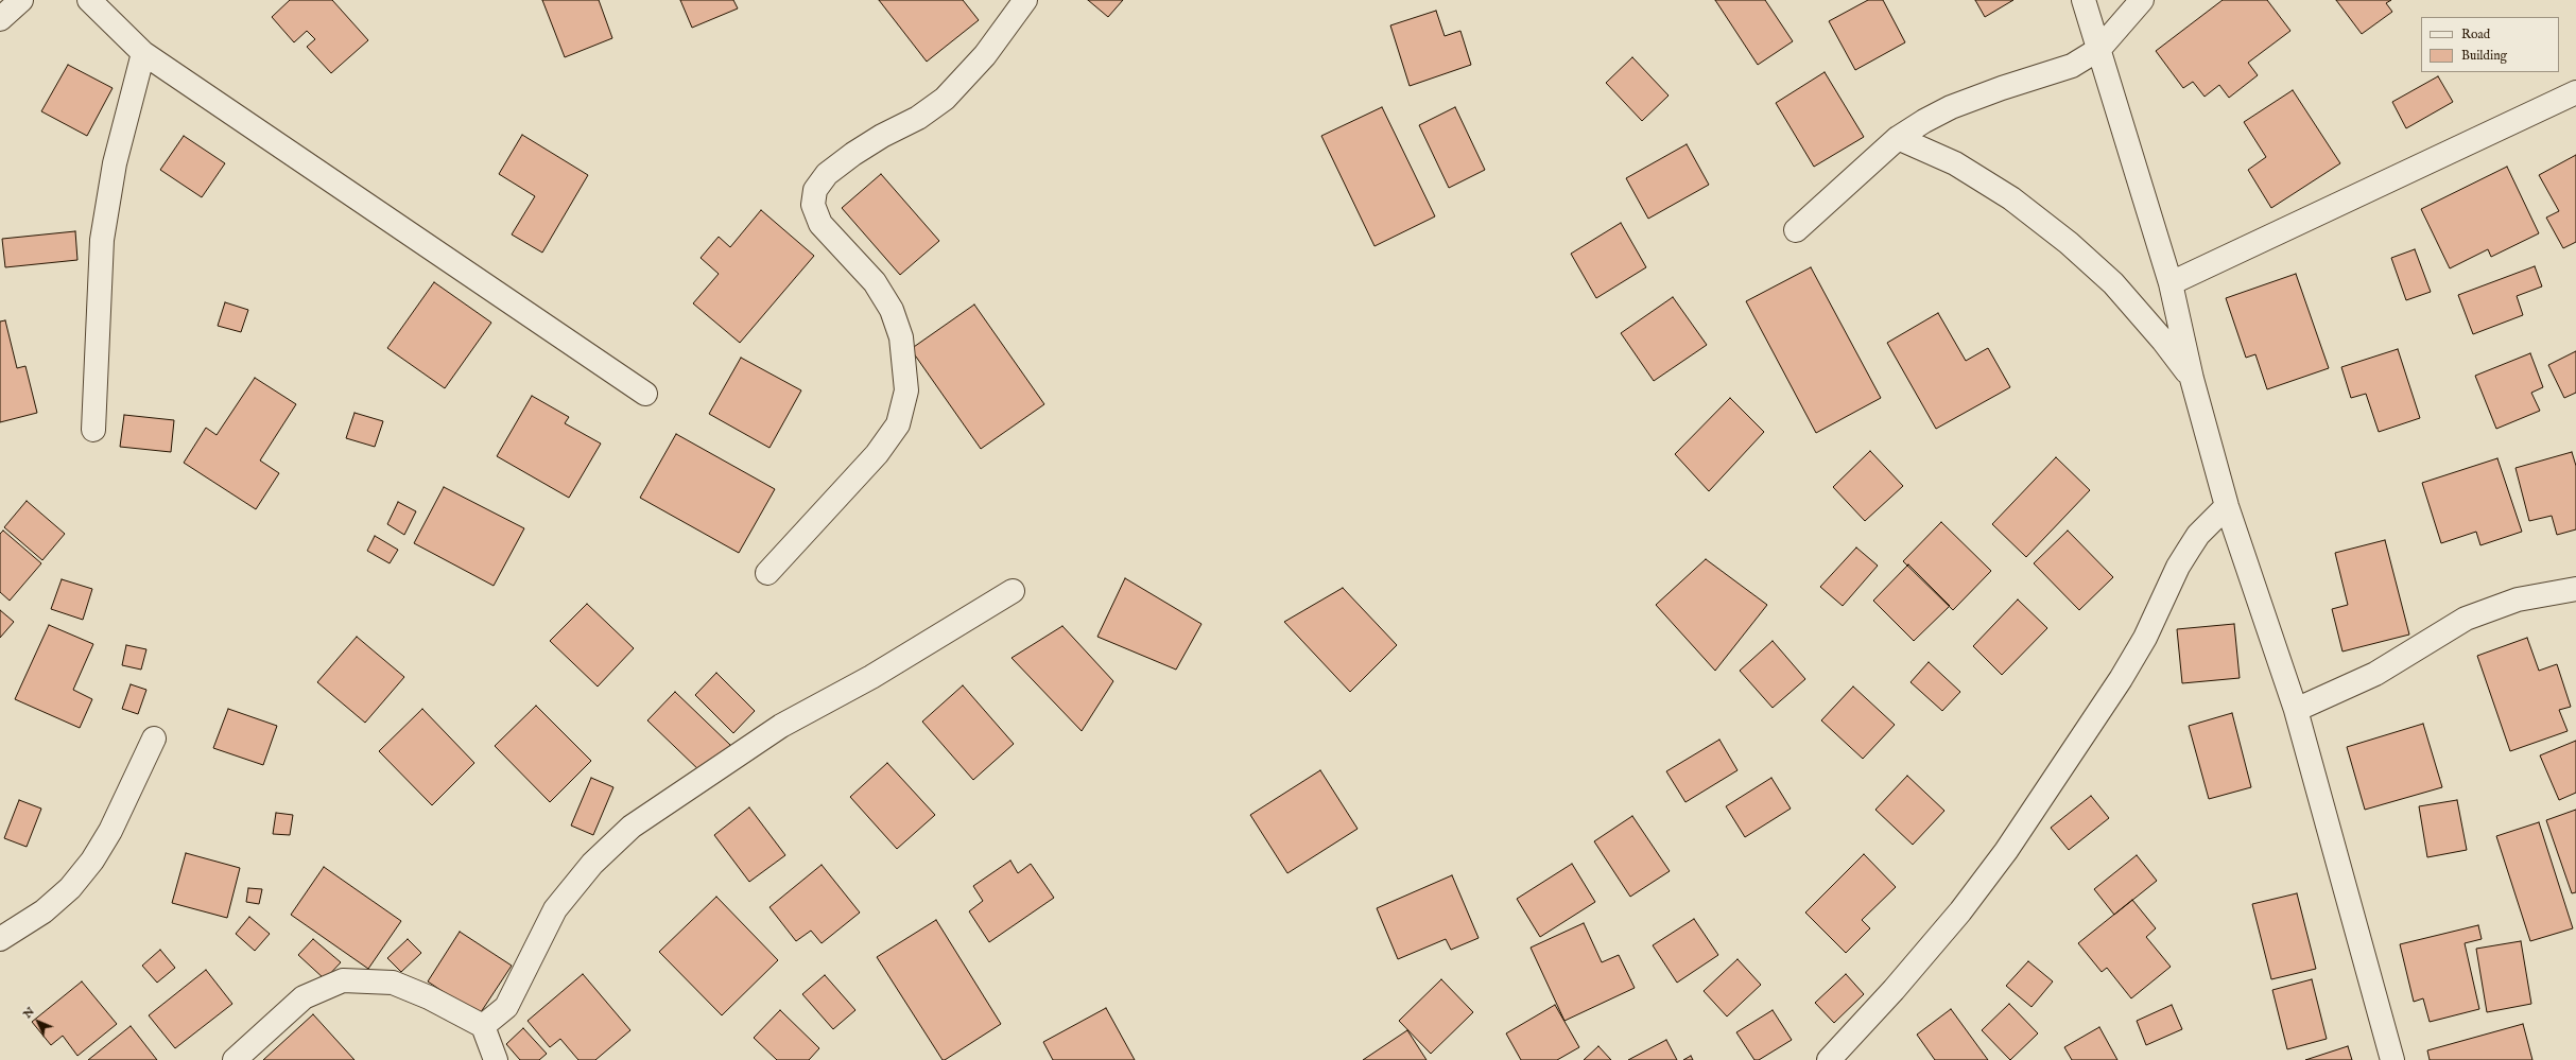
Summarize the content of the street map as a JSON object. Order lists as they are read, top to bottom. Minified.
{"legend":["Road","Building"],"north":"top left"}
